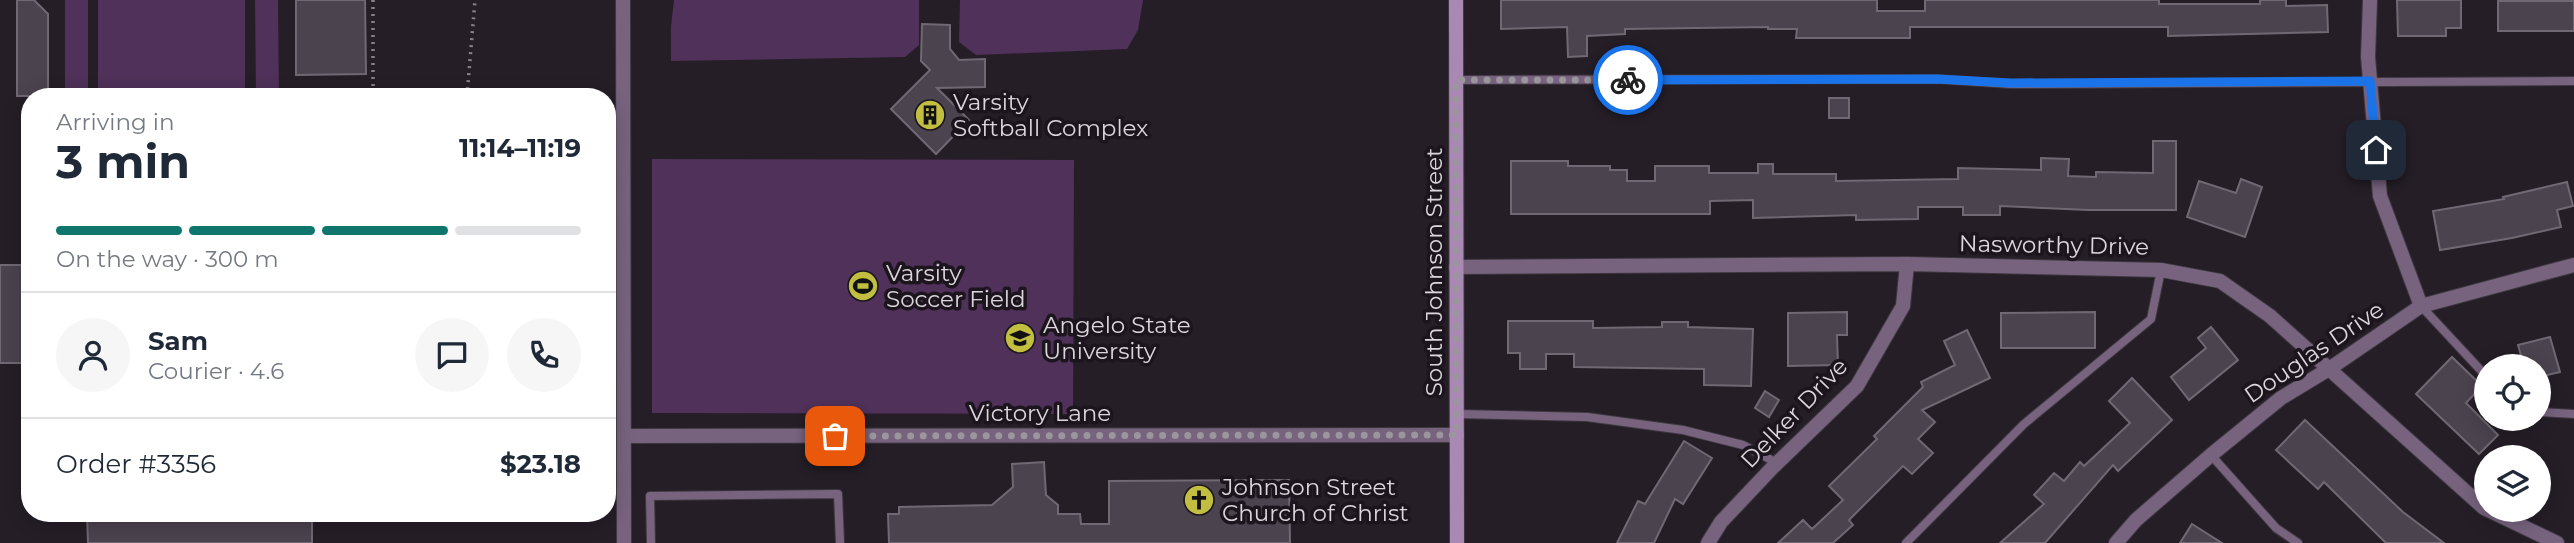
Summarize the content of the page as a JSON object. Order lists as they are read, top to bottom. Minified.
{"streets":{"main road":["South Johnson Street"],"street":["Nasworthy Drive","Douglas Drive","Victory Lane","Delker Drive"]},"crossings":[["Nasworthy Drive","South Johnson Street"],["Nasworthy Drive","Douglas Drive"],["Nasworthy Drive","Delker Drive"],["South Johnson Street","Victory Lane"]],"places":{"building":["Varsity Softball Complex"],"sports":["Varsity Soccer Field"],"school or university":["Angelo State University"],"church":["Johnson Street Church of Christ"]},"page":{"heading":["3 min","Arriving in","11:14–11:19"],"panel":["Sam","Courier · 4.6","Order #3356","$23.18"],"bar":"On the way · 300 m"}}
